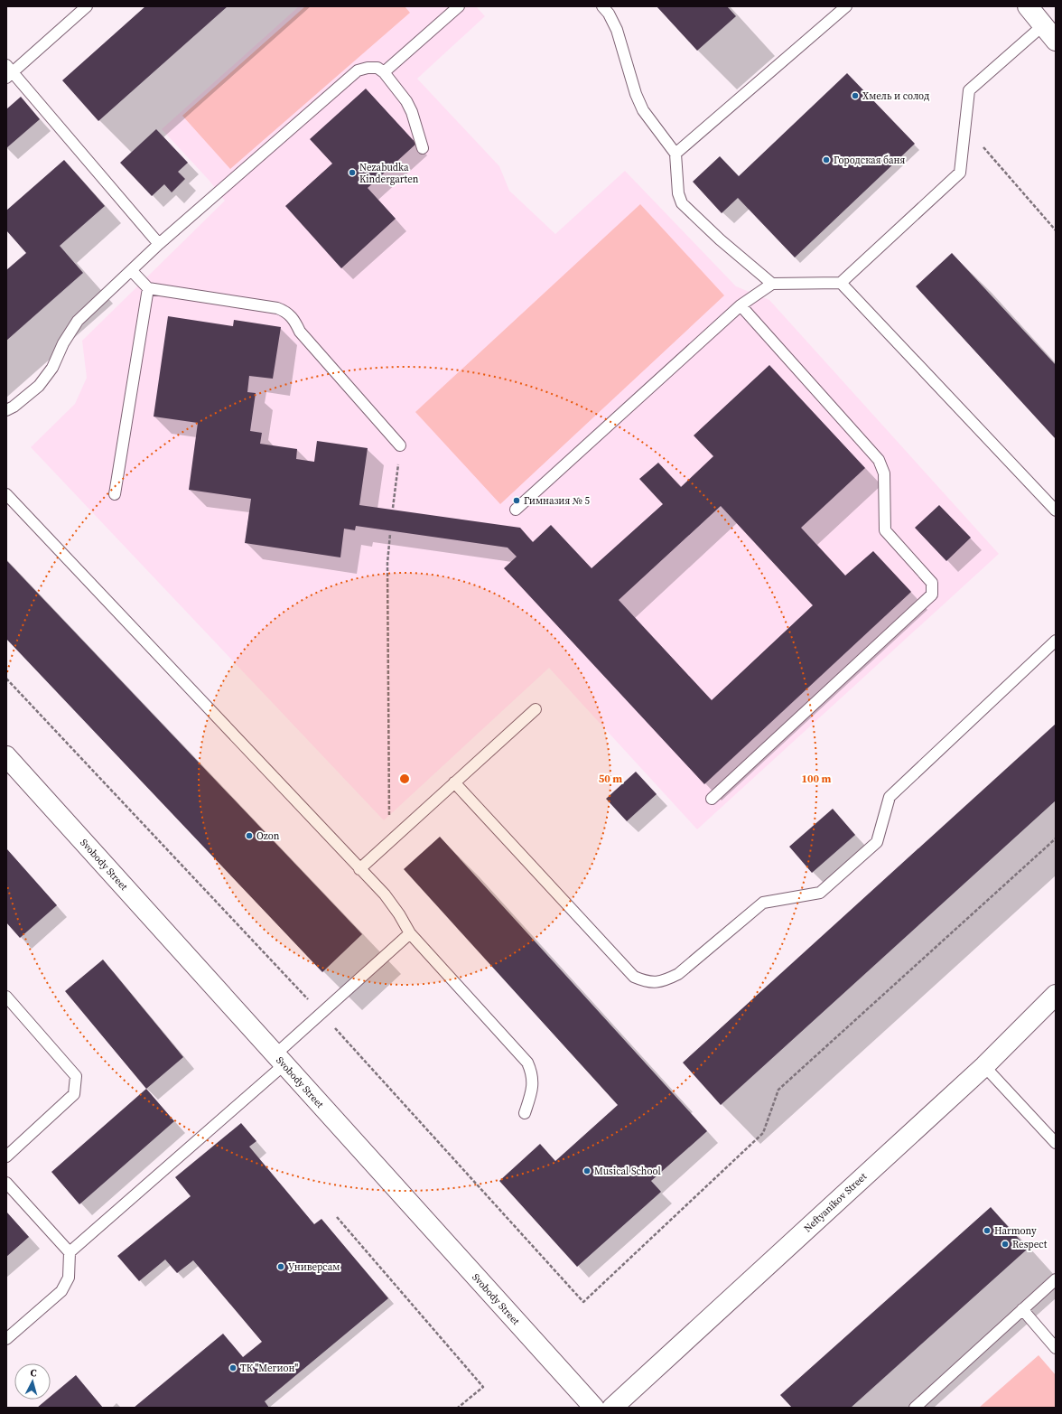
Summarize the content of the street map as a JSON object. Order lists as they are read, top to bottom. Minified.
{"streets":{"main road":["Svobody Street","Neftyanikov Street"]},"places":["Хмель и солод","Городская баня","Nezabudka Kindergarten","Гимназия № 5","Ozon","Musical School","Harmony","Respect","Универсам","ТК \"Мегион\""],"north":"top","rings":["50 m","100 m"]}
